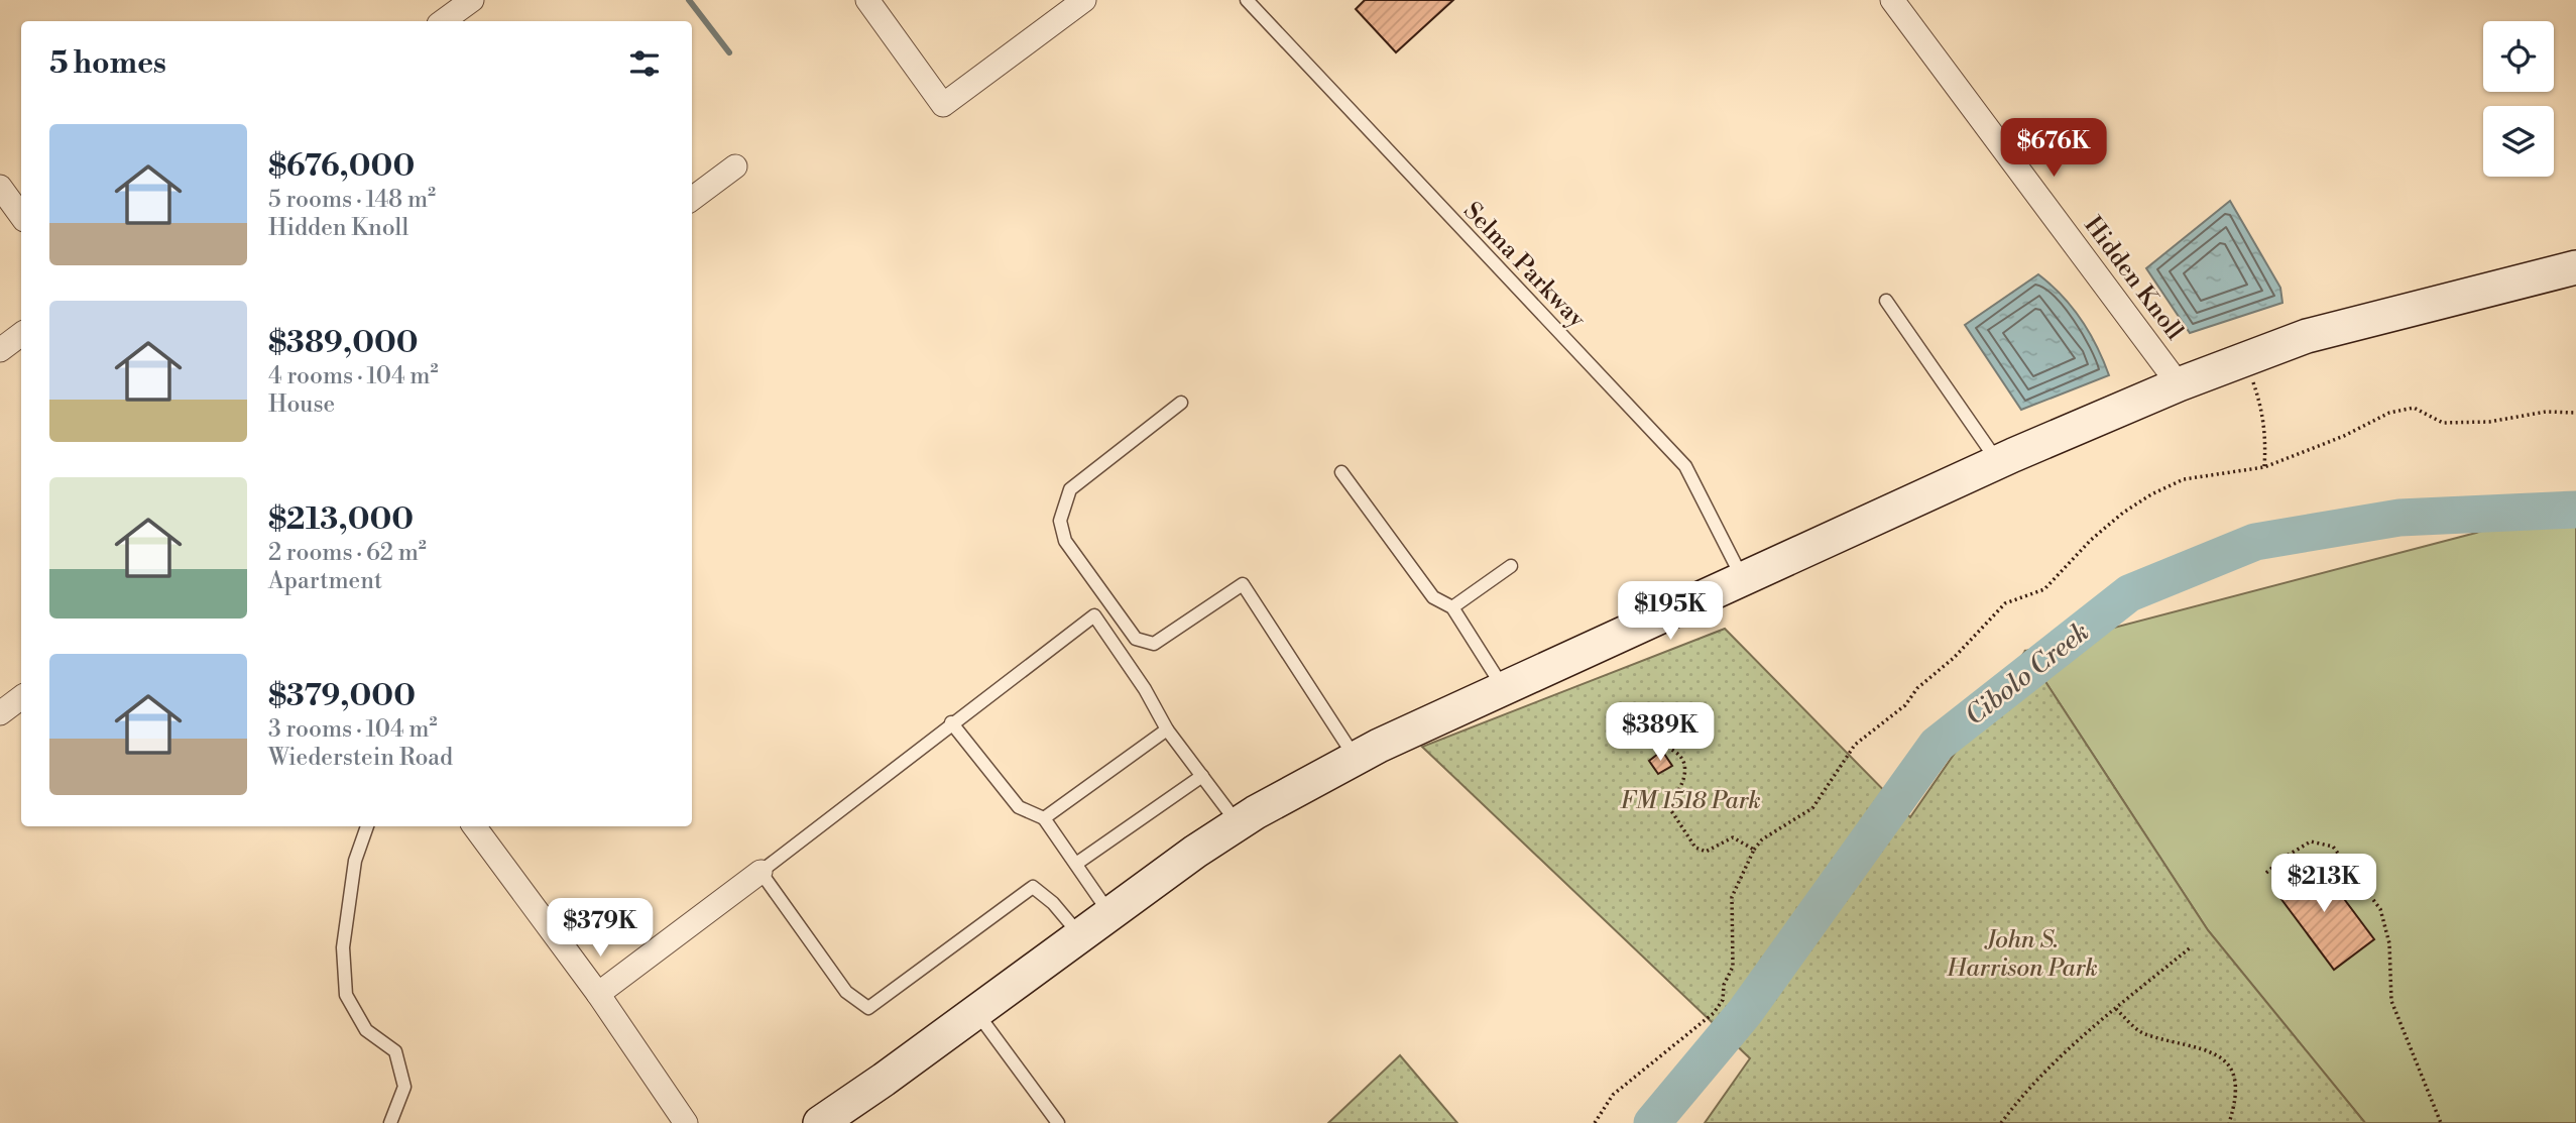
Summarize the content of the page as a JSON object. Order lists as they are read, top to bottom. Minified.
{"streets":{"street":["Hidden Knoll"],"lane":["Selma Parkway"]},"water":["Cibolo Creek"],"parks":["FM 1518 Park","John S. Harrison Park"],"page":{"heading":"5 homes","list":[{"name":"$676,000","note":"5 rooms · 148 m² · Hidden Knoll"},{"name":"$389,000","note":"4 rooms · 104 m² · House"},{"name":"$213,000","note":"2 rooms · 62 m² · Apartment"},{"name":"$379,000","note":"3 rooms · 104 m² · Wiederstein Road"}],"price":["$676K","$195K","$389K","$213K","$379K"]}}
